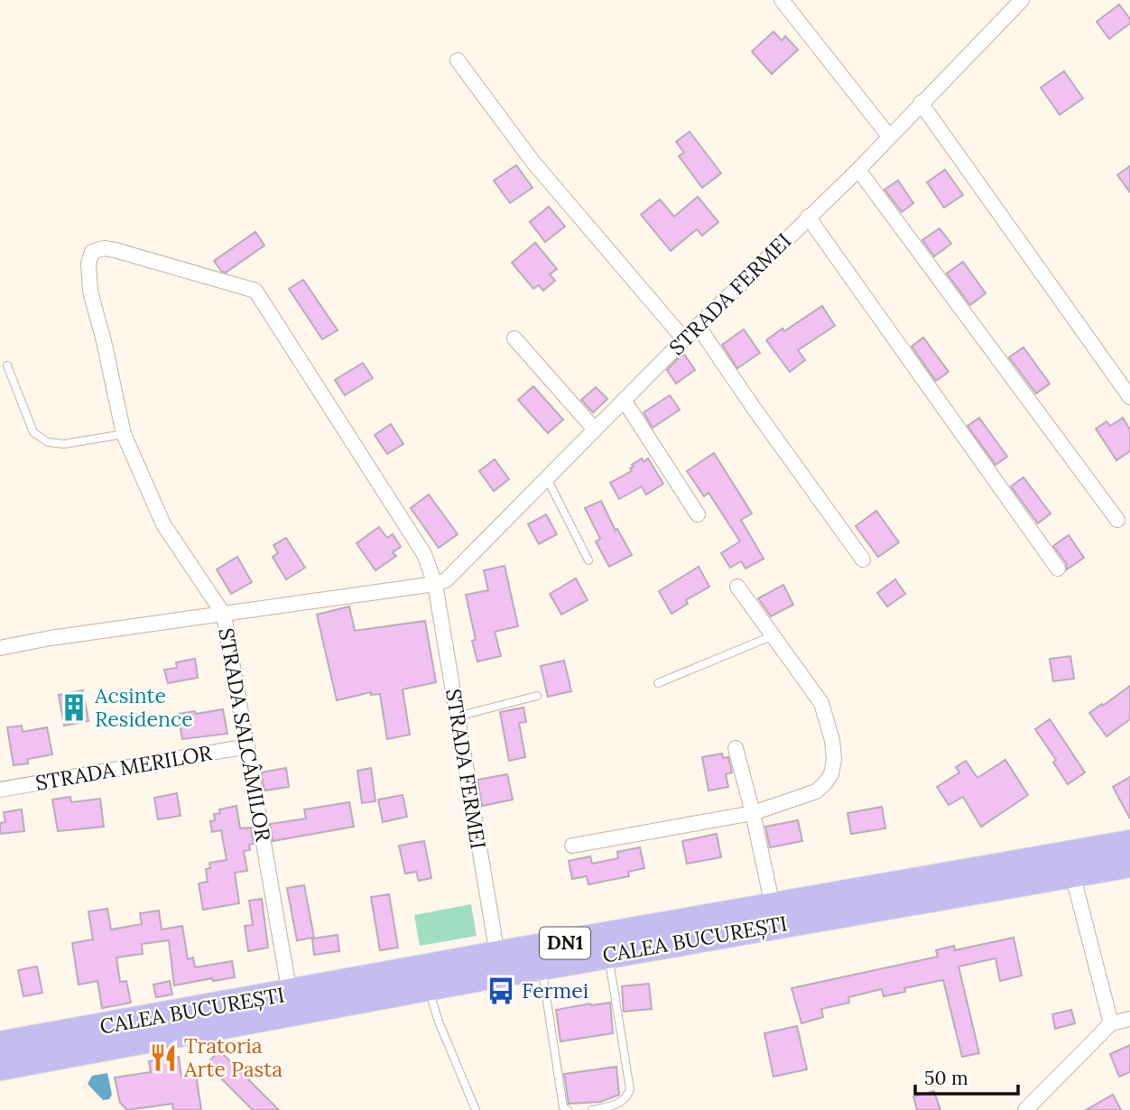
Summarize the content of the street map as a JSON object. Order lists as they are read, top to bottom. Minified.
{"streets":{"highway":["CALEA BUCUREȘTI","DN1"],"street":["STRADA FERMEI","STRADA SALCÂMILOR","STRADA MERILOR"]},"crossings":[["STRADA FERMEI","STRADA SALCÂMILOR"],["STRADA FERMEI","CALEA BUCUREȘTI"],["STRADA SALCÂMILOR","STRADA MERILOR"],["STRADA SALCÂMILOR","CALEA BUCUREȘTI"]],"places":{"building":["Acsinte Residence"],"bus stop":["Fermei"],"restaurant":["Tratoria Arte Pasta"]},"scale_bar":"50 m"}
